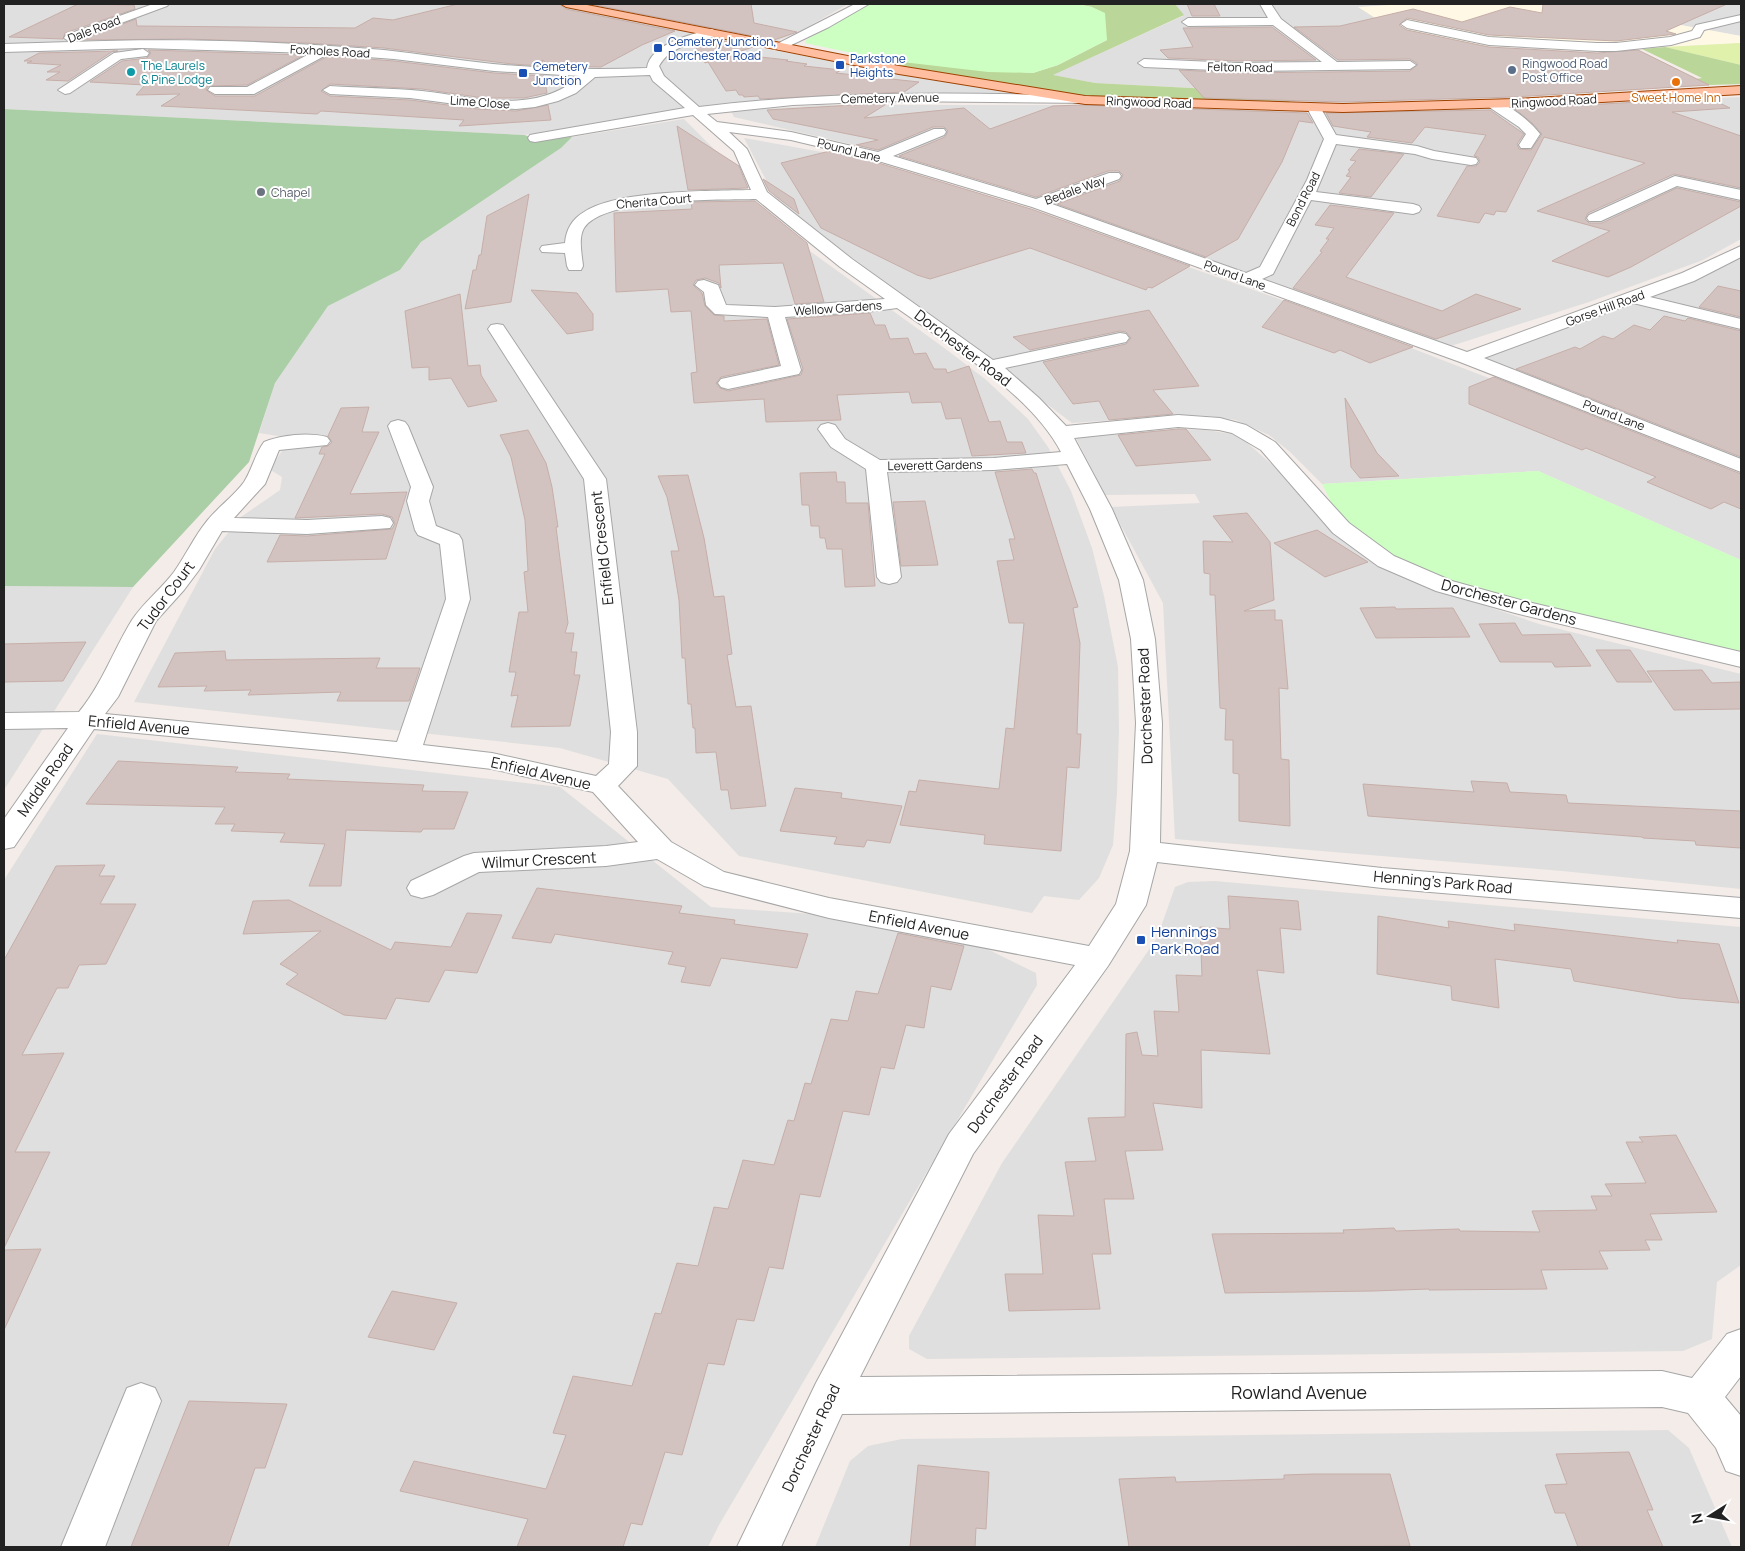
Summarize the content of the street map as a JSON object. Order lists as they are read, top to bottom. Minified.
{"streets":{"main road":["Ringwood Road"],"street":["Dale Road","Foxholes Road","Felton Road","Cemetery Avenue","Lime Close","Pound Lane","Bedale Way","Bond Road","Cherita Court","Wellow Gardens","Gorse Hill Road","Dorchester Road","Leverett Gardens","Enfield Crescent","Tudor Court","Dorchester Gardens","Enfield Avenue","Middle Road","Wilmur Crescent","Henning's Park Road","Rowland Avenue"]},"crossings":[["Dale Road","Foxholes Road"],["Foxholes Road","Lime Close"],["Foxholes Road","Dorchester Road"],["Cemetery Avenue","Ringwood Road"],["Cemetery Avenue","Dorchester Road"],["Pound Lane","Bedale Way"],["Pound Lane","Bond Road"],["Pound Lane","Gorse Hill Road"],["Pound Lane","Dorchester Road"],["Cherita Court","Dorchester Road"],["Wellow Gardens","Dorchester Road"],["Dorchester Road","Leverett Gardens"],["Dorchester Road","Dorchester Gardens"],["Dorchester Road","Enfield Avenue"],["Dorchester Road","Henning's Park Road"],["Dorchester Road","Rowland Avenue"],["Enfield Crescent","Enfield Avenue"],["Tudor Court","Enfield Avenue"],["Tudor Court","Middle Road"],["Enfield Avenue","Middle Road"],["Enfield Avenue","Wilmur Crescent"]],"places":{"transit":["Cemetery Junction, Dorchester Road","Parkstone Heights","Cemetery Junction","Hennings Park Road"],"other":["Ringwood Road Post Office","The Laurels & Pine Lodge","Sweet Home Inn","Chapel"]},"north":"left"}
